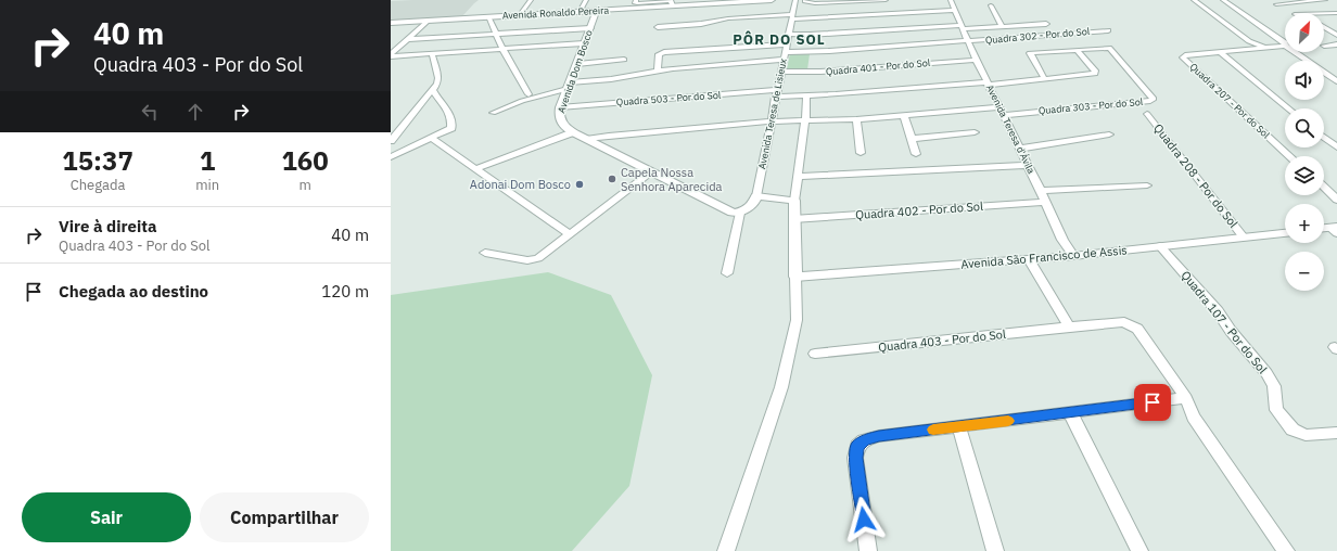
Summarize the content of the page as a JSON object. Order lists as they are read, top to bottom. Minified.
{"streets":{"street":["Avenida Ronaldo Pereira","Quadra 302 - Por do Sol","Quadra 401 - Por do Sol","Avenida Dom Bosco","Quadra 503 - Por do Sol","Quadra 207 - Por do Sol","Quadra 303 - Por do Sol","Avenida Teresa de Lisieux","Avenida Teresa d'Ávila","Quadra 208 - Por do Sol","Quadra 402 - Por do Sol","Avenida São Francisco de Assis","Quadra 107 - Por do Sol","Quadra 403 - Por do Sol"]},"crossings":[["Avenida Ronaldo Pereira","Avenida Dom Bosco"],["Quadra 302 - Por do Sol","Quadra 401 - Por do Sol"],["Quadra 302 - Por do Sol","Avenida Teresa d'Ávila"],["Quadra 401 - Por do Sol","Avenida Teresa de Lisieux"],["Quadra 401 - Por do Sol","Avenida Teresa d'Ávila"],["Avenida Dom Bosco","Quadra 503 - Por do Sol"],["Quadra 503 - Por do Sol","Avenida Teresa de Lisieux"],["Quadra 303 - Por do Sol","Avenida Teresa d'Ávila"],["Avenida Teresa d'Ávila","Quadra 402 - Por do Sol"],["Avenida Teresa d'Ávila","Avenida São Francisco de Assis"],["Quadra 208 - Por do Sol","Avenida São Francisco de Assis"],["Avenida São Francisco de Assis","Quadra 107 - Por do Sol"]],"districts":["PÔR DO SOL"],"places":["Capela Nossa Senhora Aparecida","Adonai Dom Bosco"],"north":"top right","page":{"turn":["40 m","Quadra 403 - Por do Sol"],"map_buttons":["+","−"],"eta":["15:37","Chegada","1","min","160","m"],"list":[{"name":"Vire à direita","note":"Quadra 403 - Por do Sol","value":"40 m"},{"name":"Chegada ao destino","value":"120 m"}],"buttons":["Sair","Compartilhar"]}}
